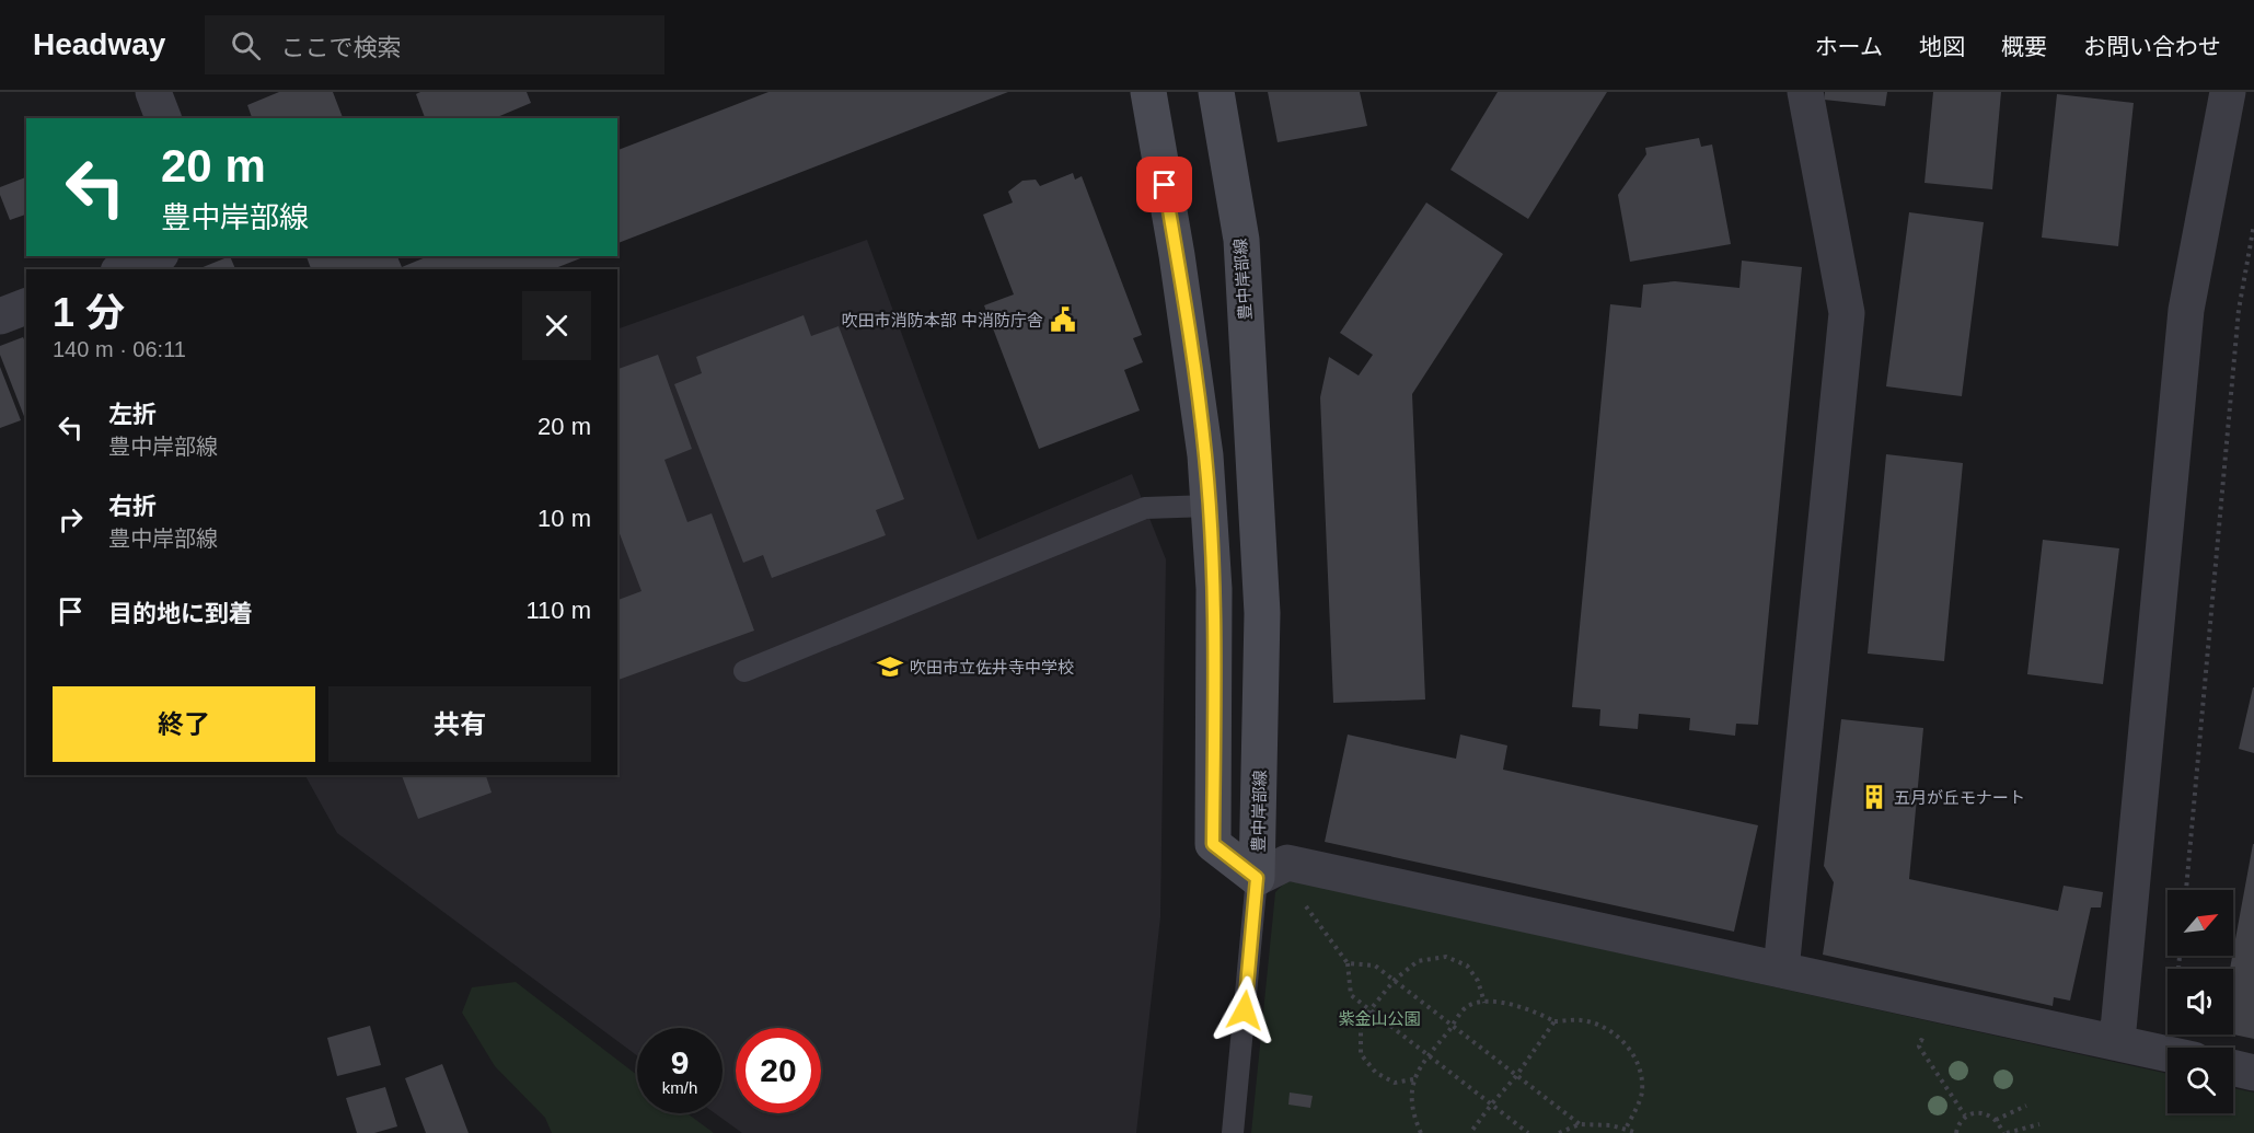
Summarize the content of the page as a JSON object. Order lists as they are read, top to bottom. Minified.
{"streets":{"street":["豊中岸部線"]},"parks":["紫金山公園"],"places":{"public building":["吹田市消防本部 中消防庁舎"],"school or university":["吹田市立佐井寺中学校"],"building":["五月が丘モナート"]},"north":"top right","page":{"header":"Headway","search":"ここで検索","nav":["ホーム","地図","概要","お問い合わせ"],"turn":["20 m","豊中岸部線"],"heading":["1 分","140 m · 06:11"],"list":[{"name":"左折","note":"豊中岸部線","value":"20 m"},{"name":"右折","note":"豊中岸部線","value":"10 m"},{"name":"目的地に到着","value":"110 m"}],"buttons":["終了","共有"],"speed":"9 km/h","limit":"20"}}
